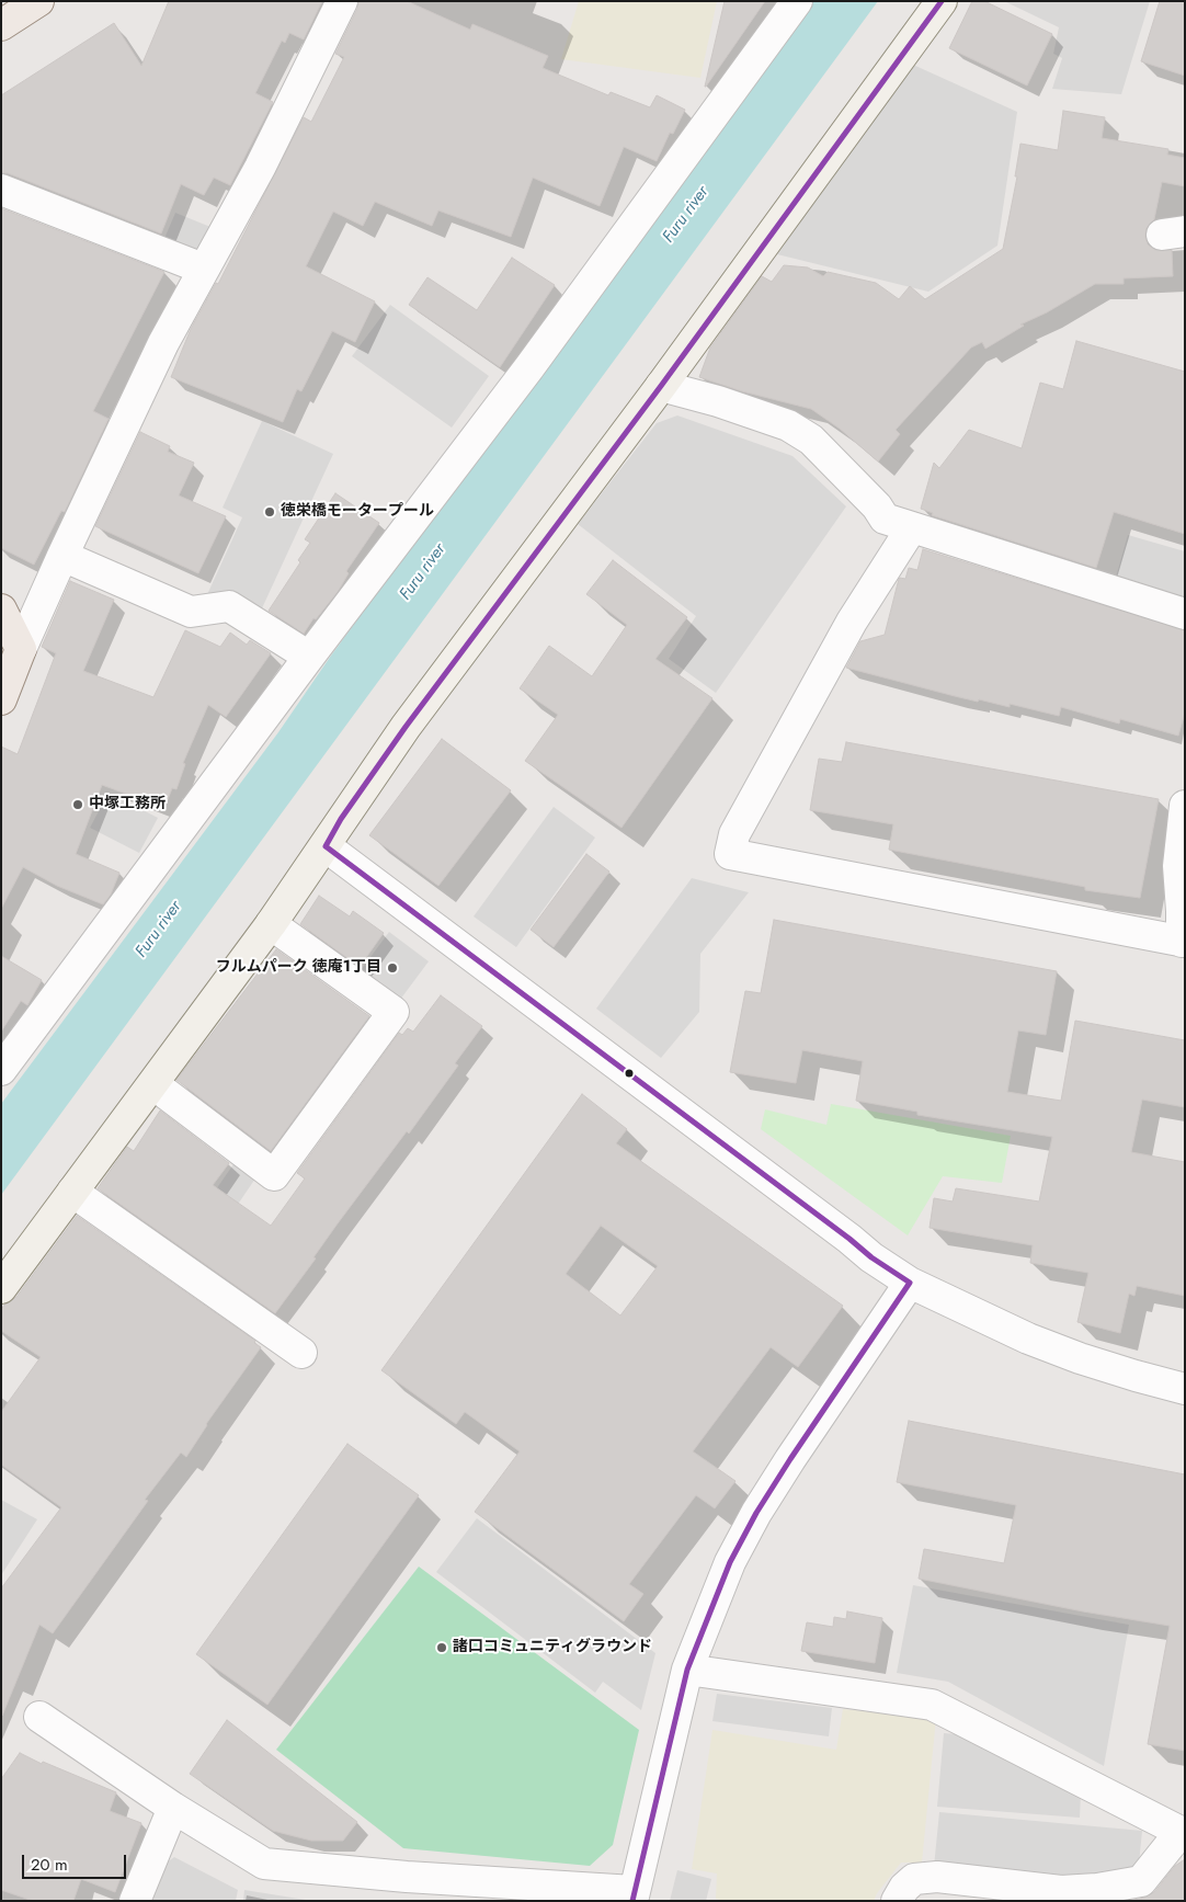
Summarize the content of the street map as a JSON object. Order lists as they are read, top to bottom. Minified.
{"water":["Furu river"],"places":["徳栄橋モータープール","中塚工務所","フルムパーク 徳庵1丁目","諸口コミュニティグラウンド"],"scale_bar":"20 m"}
